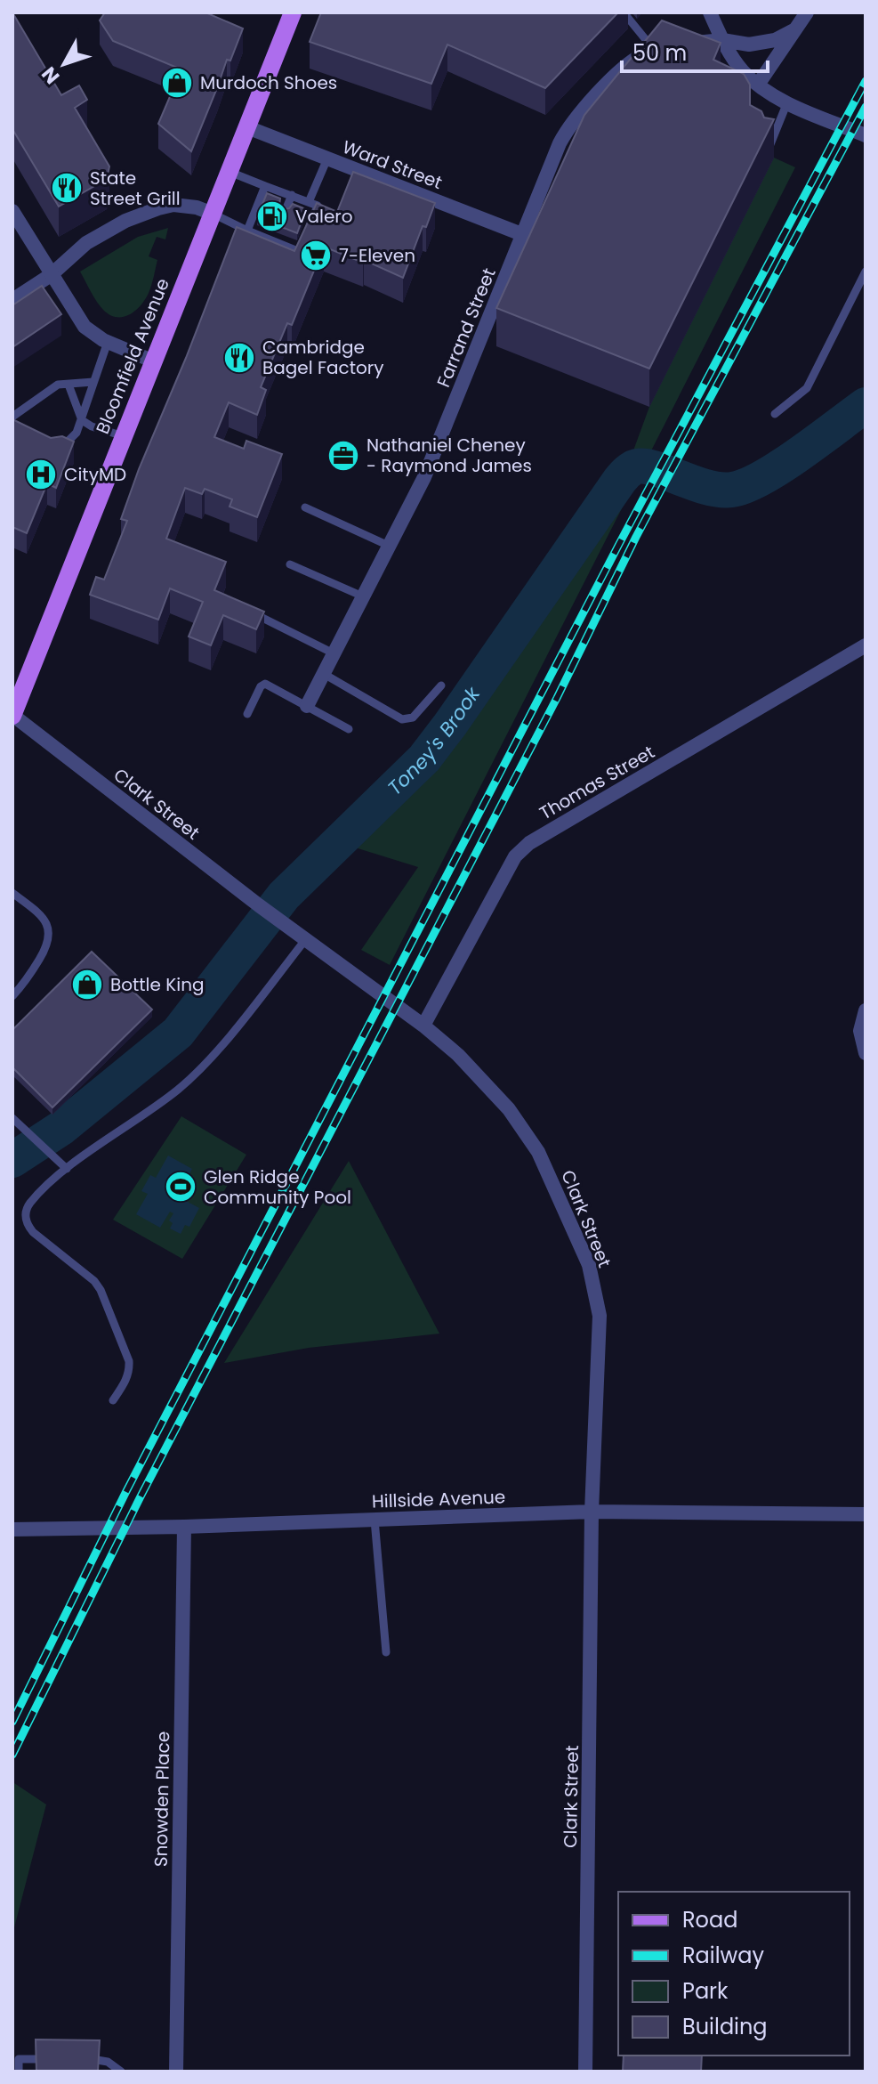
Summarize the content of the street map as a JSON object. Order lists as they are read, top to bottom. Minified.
{"streets":{"main road":["Bloomfield Avenue"],"street":["Ward Street","Farrand Street","Thomas Street","Clark Street","Hillside Avenue","Snowden Place"]},"crossings":[["Ward Street","Farrand Street"],["Ward Street","Bloomfield Avenue"],["Bloomfield Avenue","Clark Street"],["Thomas Street","Clark Street"],["Clark Street","Hillside Avenue"],["Hillside Avenue","Snowden Place"]],"water":["Toney's Brook"],"places":{"shop":["Murdoch Shoes","Bottle King"],"restaurant":["State Street Grill","Cambridge Bagel Factory"],"fuel station":["Valero"],"supermarket":["7-Eleven"],"office":["Nathaniel Cheney - Raymond James"],"hospital":["CityMD"],"sports":["Glen Ridge Community Pool"]},"legend":["Road","Railway","Park","Building"],"scale_bar":"50 m","north":"bottom left"}
